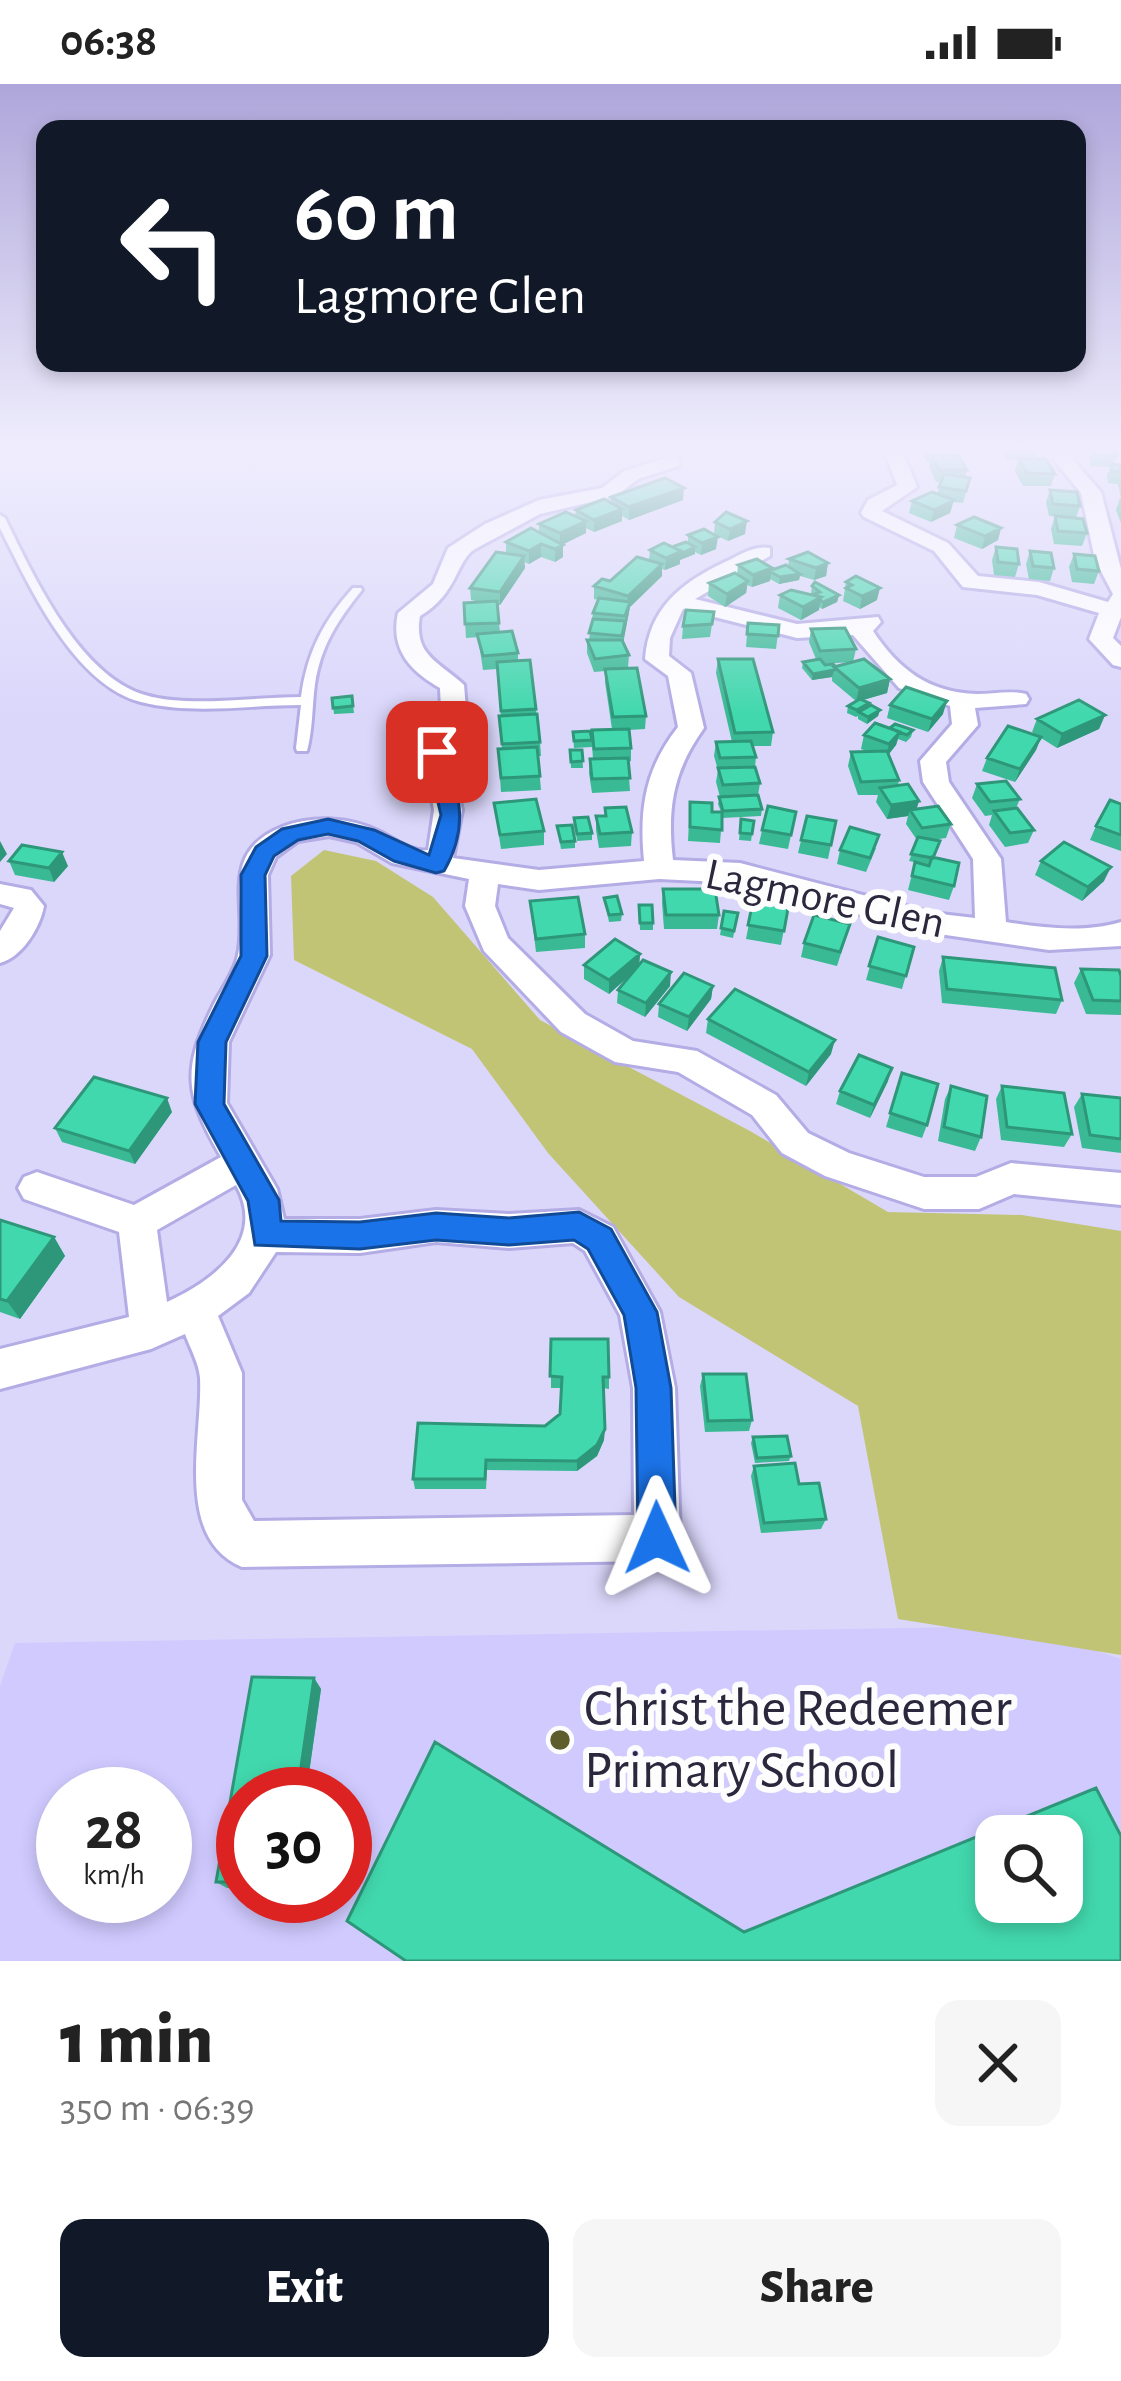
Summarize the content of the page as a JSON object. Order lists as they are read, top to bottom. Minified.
{"streets":{"street":["Lagmore Glen"]},"places":["Christ the Redeemer Primary School"],"page":{"status":"06:38","turn":["60 m","Lagmore Glen"],"speed":"28 km/h","limit":"30","heading":["1 min","350 m · 06:39"],"buttons":["Exit","Share"]}}
